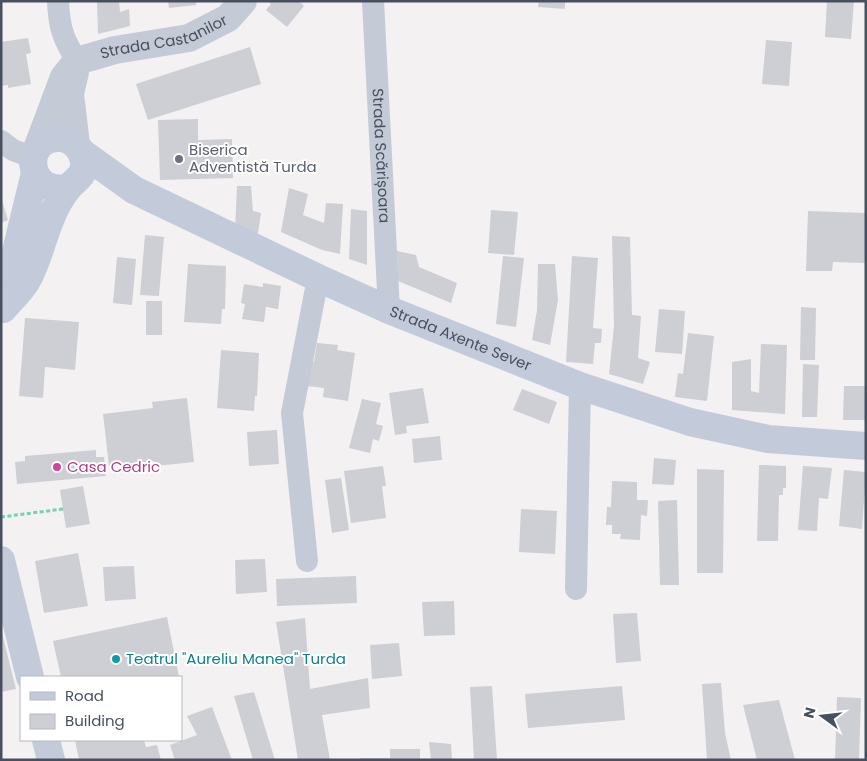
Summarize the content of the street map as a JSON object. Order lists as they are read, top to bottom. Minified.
{"streets":{"main road":["Strada Axente Sever"],"street":["Strada Castanilor","Strada Scărișoara"]},"crossings":[["Strada Scărișoara","Strada Axente Sever"]],"places":["Biserica Adventistă Turda","Casa Cedric","Teatrul \"Aureliu Manea\" Turda"],"legend":["Road","Building"],"north":"left"}
